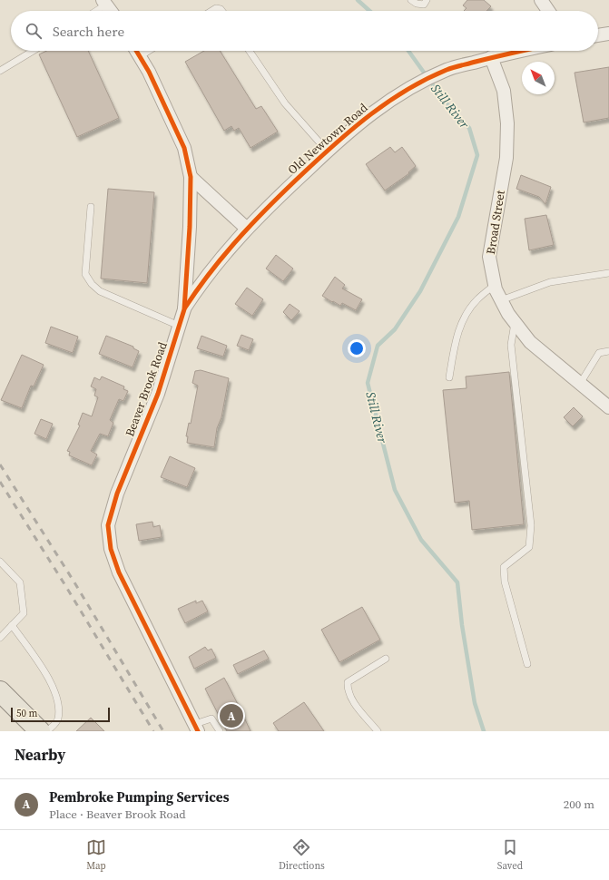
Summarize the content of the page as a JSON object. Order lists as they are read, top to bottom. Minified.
{"streets":{"street":["Old Newtown Road","Broad Street","Beaver Brook Road"]},"crossings":[["Old Newtown Road","Broad Street"],["Old Newtown Road","Beaver Brook Road"]],"water":["Still River"],"scale_bar":"50 m","north":"top left","page":{"search":"Search here","pins":"A","scale":"50 m","heading":"Nearby","list":[{"mark":"A","name":"Pembroke Pumping Services","note":"Place · Beaver Brook Road","value":"200 m"}],"nav":["Map","Directions","Saved"]}}
